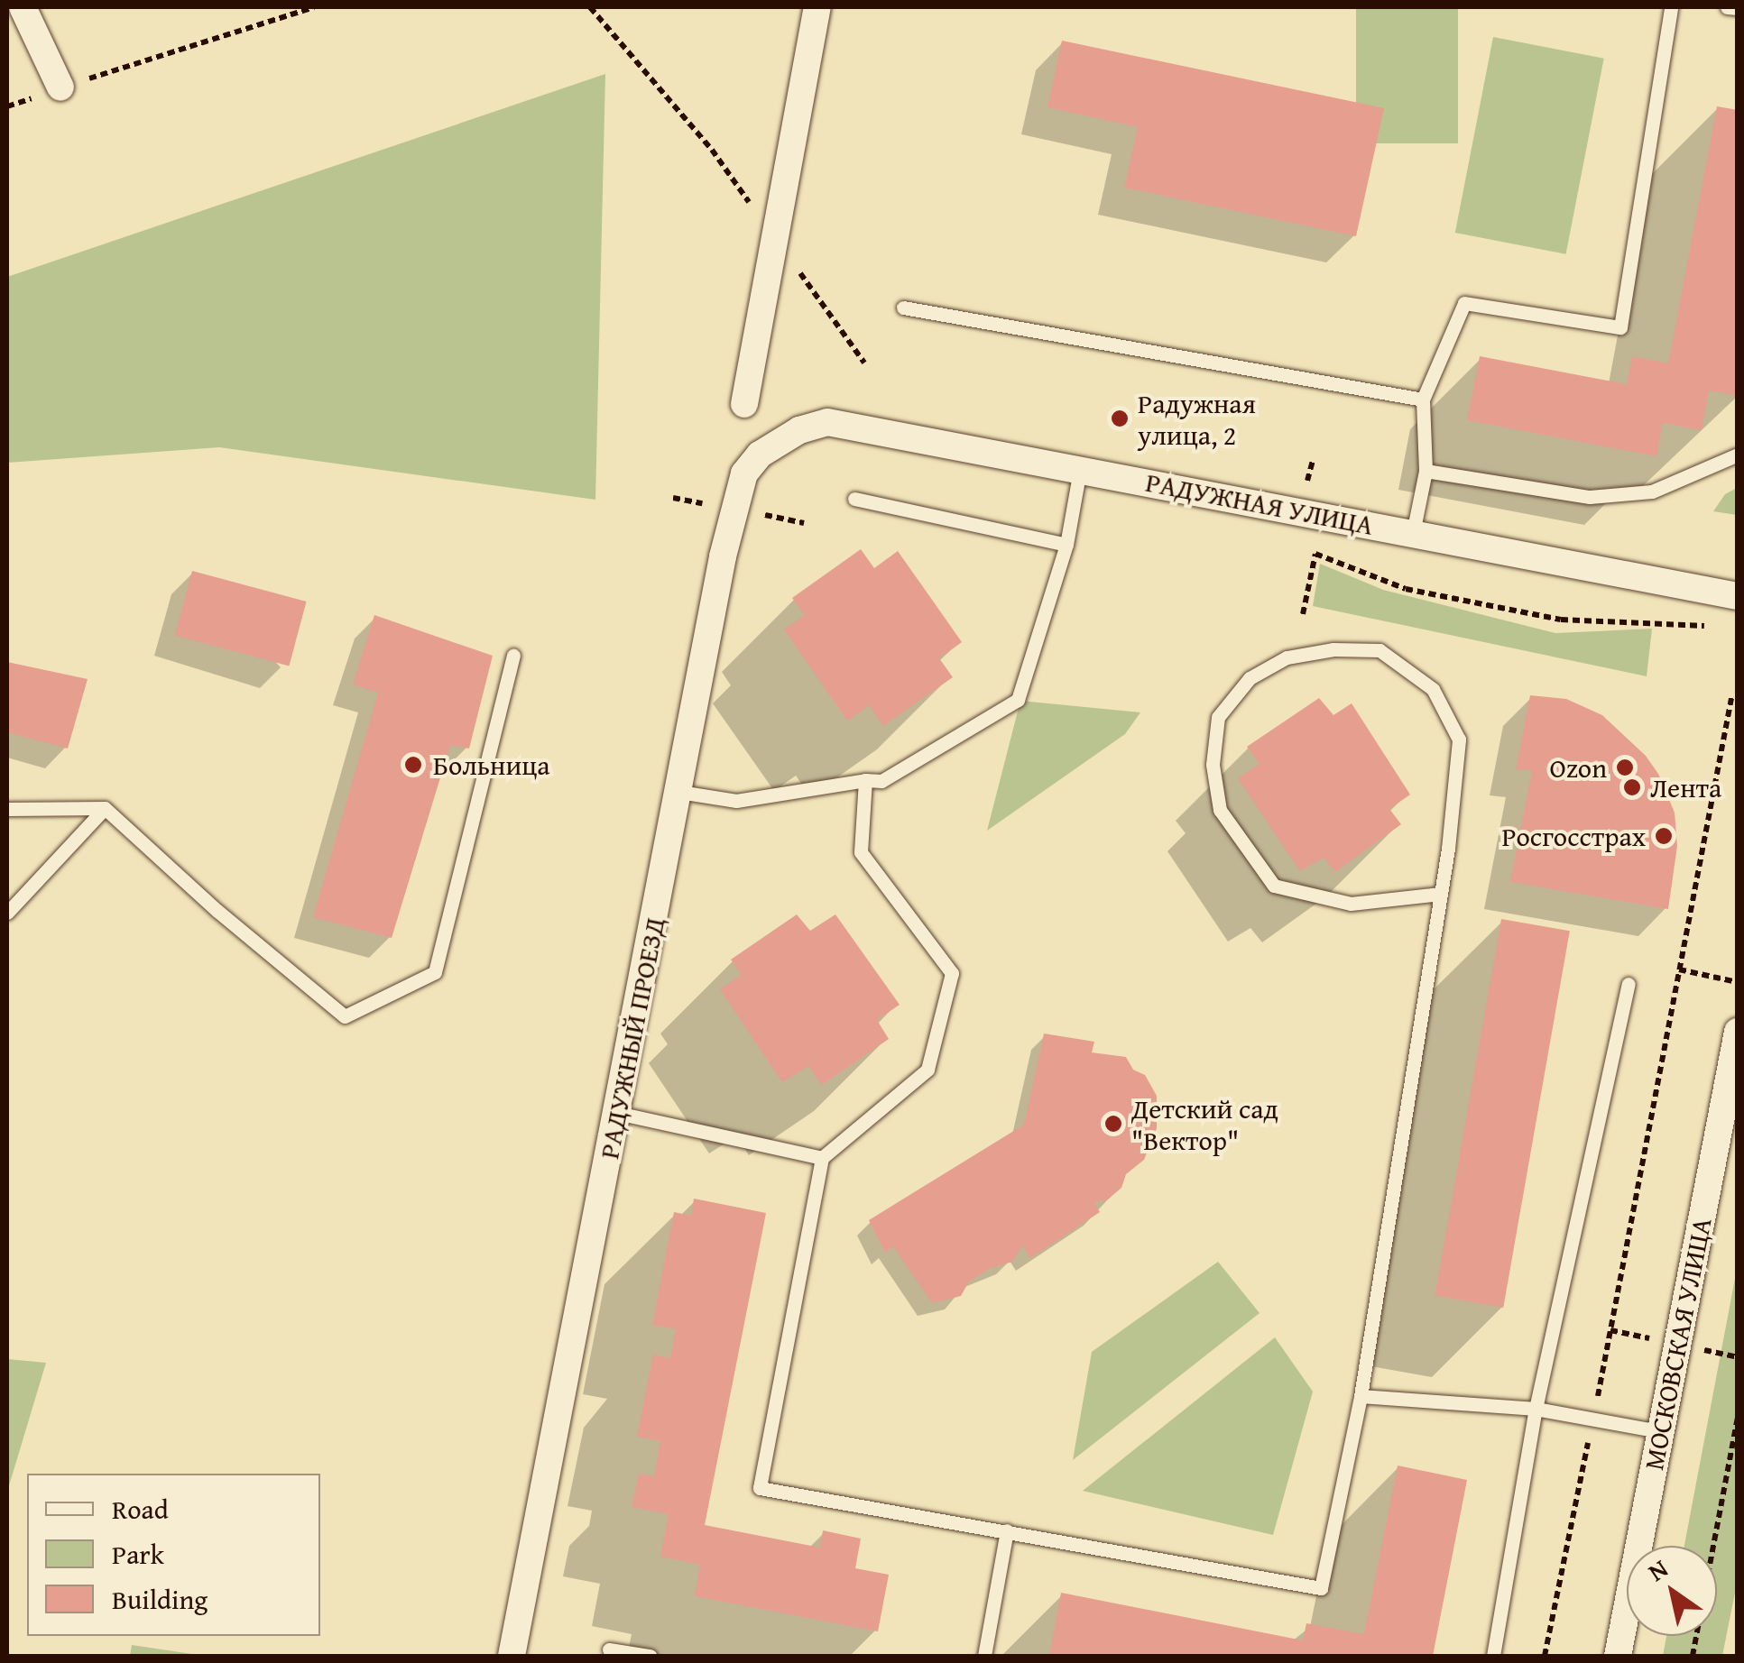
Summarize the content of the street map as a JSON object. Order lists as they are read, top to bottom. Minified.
{"streets":{"street":["РАДУЖНАЯ УЛИЦА","РАДУЖНЫЙ ПРОЕЗД","МОСКОВСКАЯ УЛИЦА"]},"crossings":[["РАДУЖНАЯ УЛИЦА","РАДУЖНЫЙ ПРОЕЗД"]],"places":["Радужная улица, 2","Больница","Ozon","Лента","Росгосстрах","Детский сад \"Вектор\""],"legend":["Road","Park","Building"],"north":"top left"}
